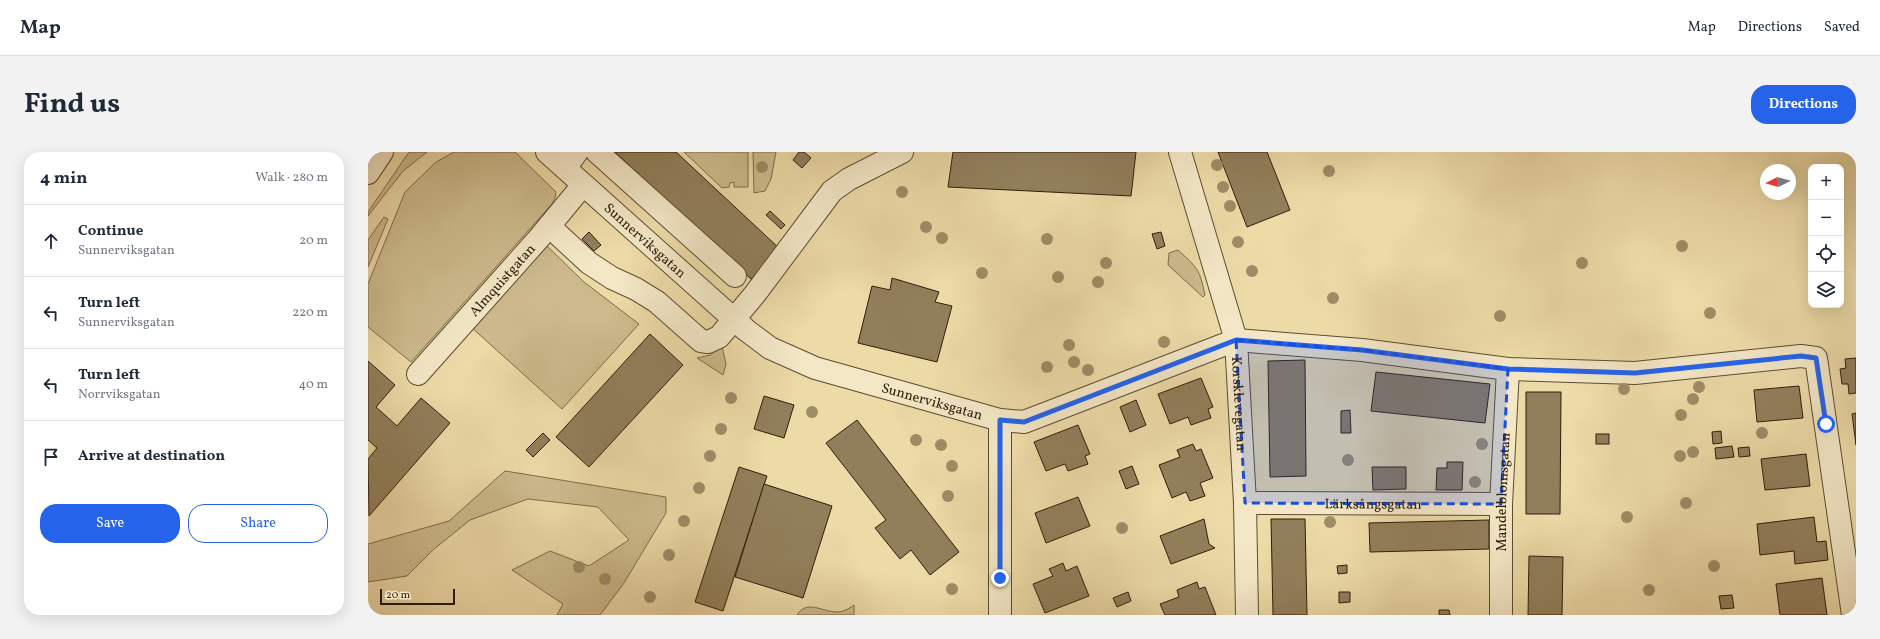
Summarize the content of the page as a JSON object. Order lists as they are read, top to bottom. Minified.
{"streets":{"street":["Sunnerviksgatan","Almquistgatan","Korsklevegatan","Mandelblomsgatan","Lärksångsgatan"]},"crossings":[["Sunnerviksgatan","Almquistgatan"],["Sunnerviksgatan","Korsklevegatan"],["Sunnerviksgatan","Mandelblomsgatan"],["Korsklevegatan","Lärksångsgatan"],["Mandelblomsgatan","Lärksångsgatan"]],"scale_bar":"20 m","north":"left","page":{"header":"Map","nav":["Map","Directions","Saved"],"title":"Find us","buttons":["Directions",["Save","Share"]],"heading":["4 min","Walk · 280 m"],"map_buttons":["+","−"],"list":[["Continue","Sunnerviksgatan","20 m"],["Turn left","Sunnerviksgatan","220 m"],["Turn left","Norrviksgatan","40 m"],"Arrive at destination"],"scale":"20 m"}}
